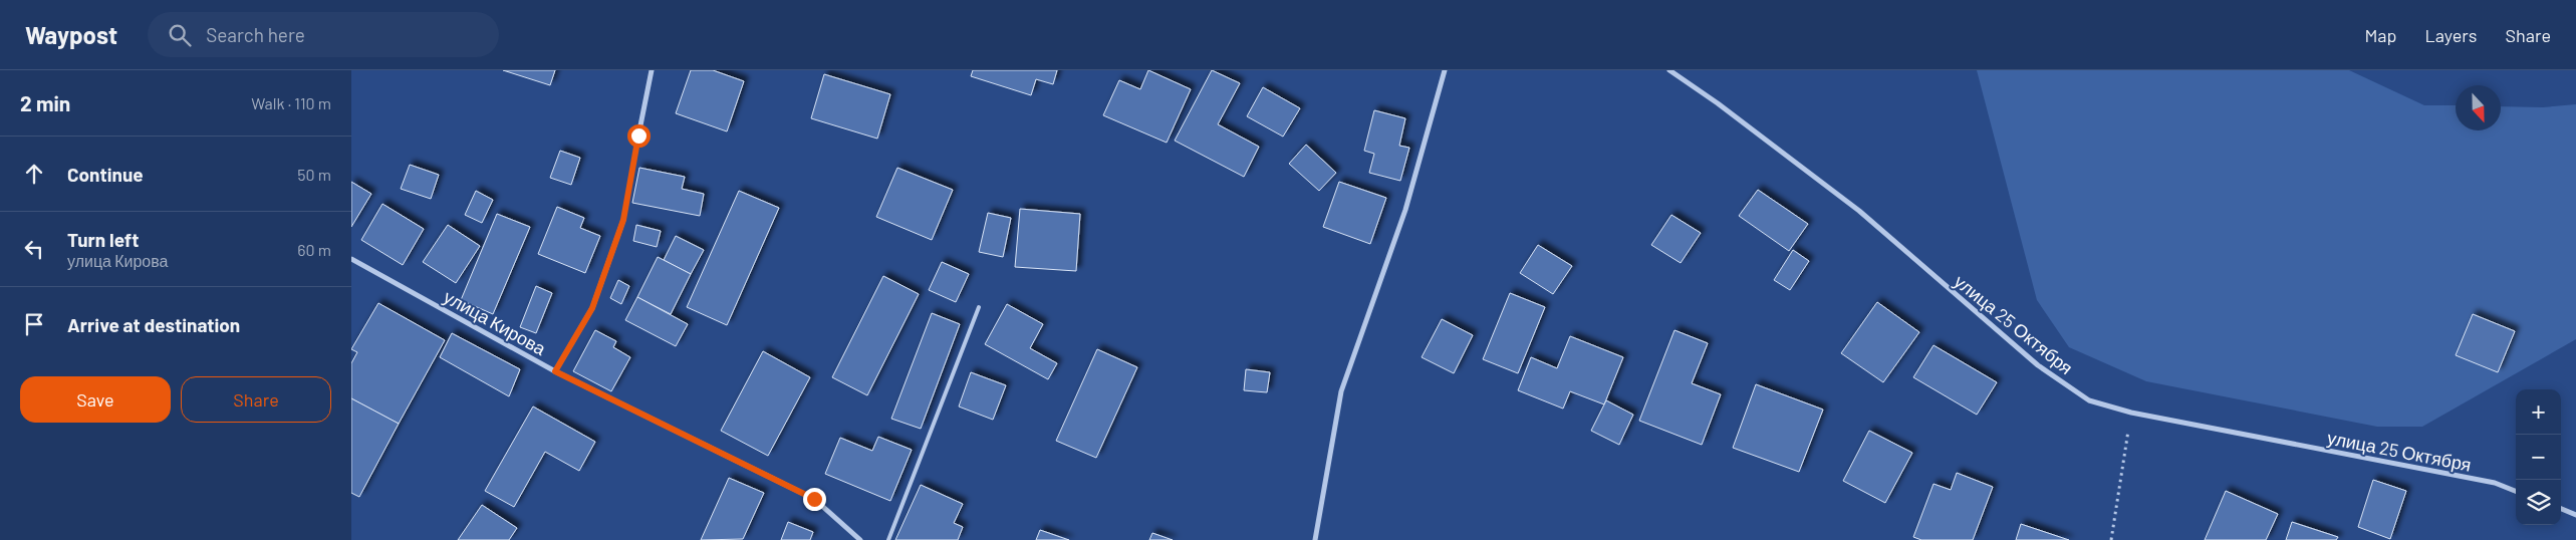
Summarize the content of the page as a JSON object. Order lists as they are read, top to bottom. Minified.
{"streets":{"street":["улица Кирова","улица 25 Октября"]},"north":"bottom","page":{"header":"Waypost","search":"Search here","nav":["Map","Layers","Share"],"heading":["2 min","Walk · 110 m"],"list":[["Continue","50 m"],["Turn left","улица Кирова","60 m"],"Arrive at destination"],"buttons":["Save","Share"],"map_buttons":["+","−"]}}
